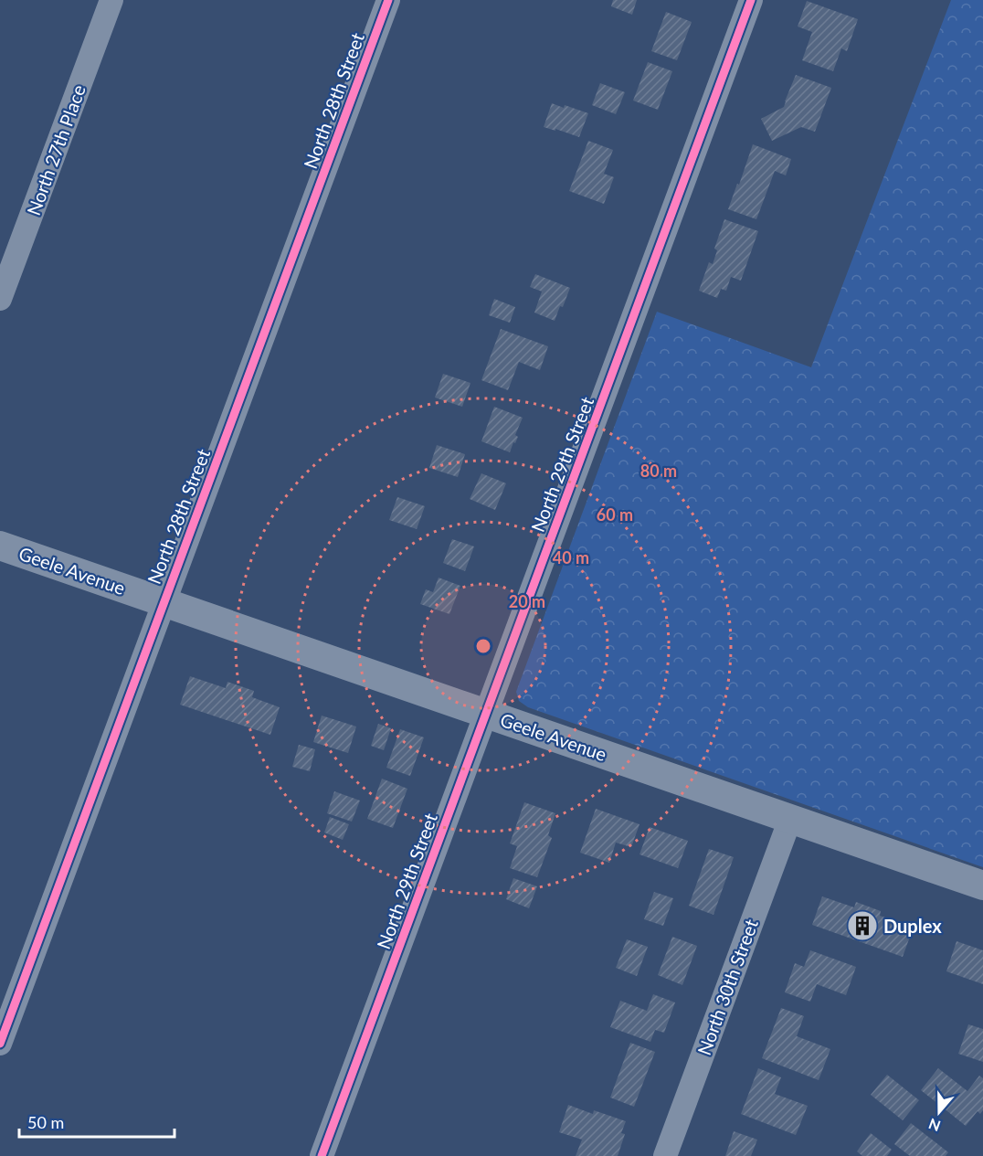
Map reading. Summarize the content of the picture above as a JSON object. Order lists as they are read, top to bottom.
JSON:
{
  "streets": {
    "street": [
      "North 28th Street",
      "North 27th Place",
      "North 29th Street",
      "Geele Avenue",
      "North 30th Street"
    ]
  },
  "crossings": [
    ["North 28th Street", "Geele Avenue"],
    ["North 29th Street", "Geele Avenue"],
    ["Geele Avenue", "North 30th Street"]
  ],
  "places": {
    "building": ["Duplex"]
  },
  "scale_bar": "50 m",
  "north": "bottom",
  "rings": [
    "80 m",
    "60 m",
    "40 m",
    "20 m"
  ]
}
